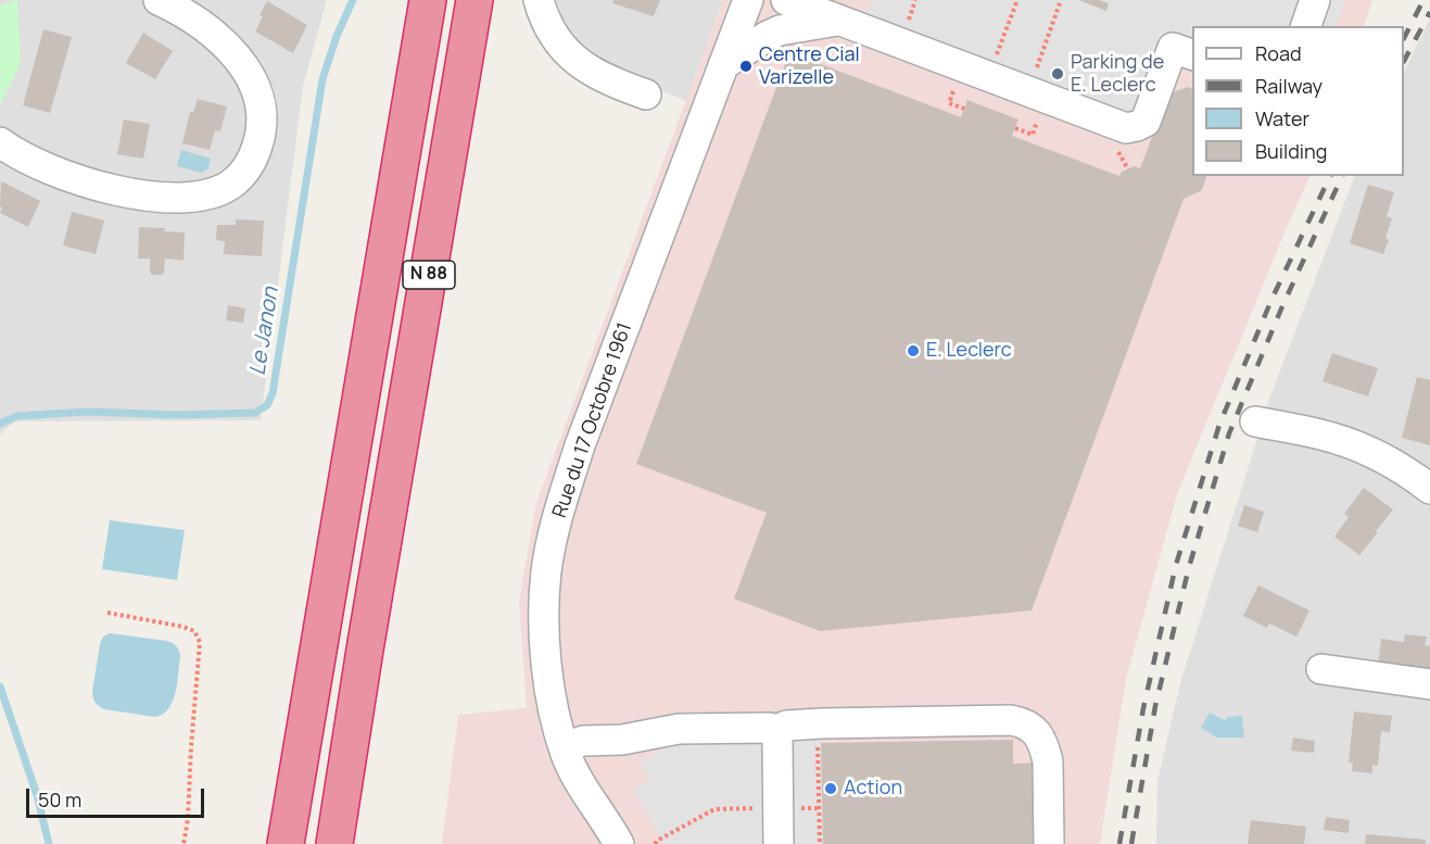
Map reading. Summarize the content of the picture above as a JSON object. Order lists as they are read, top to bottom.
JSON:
{
  "streets": {
    "highway": ["N 88"],
    "street": ["Rue du 17 Octobre 1961"]
  },
  "water": ["Le Janon"],
  "places": [
    "Centre Cial Varizelle",
    "Parking de E. Leclerc",
    "E. Leclerc",
    "Action"
  ],
  "legend": [
    "Road",
    "Railway",
    "Water",
    "Building"
  ],
  "scale_bar": "50 m"
}
